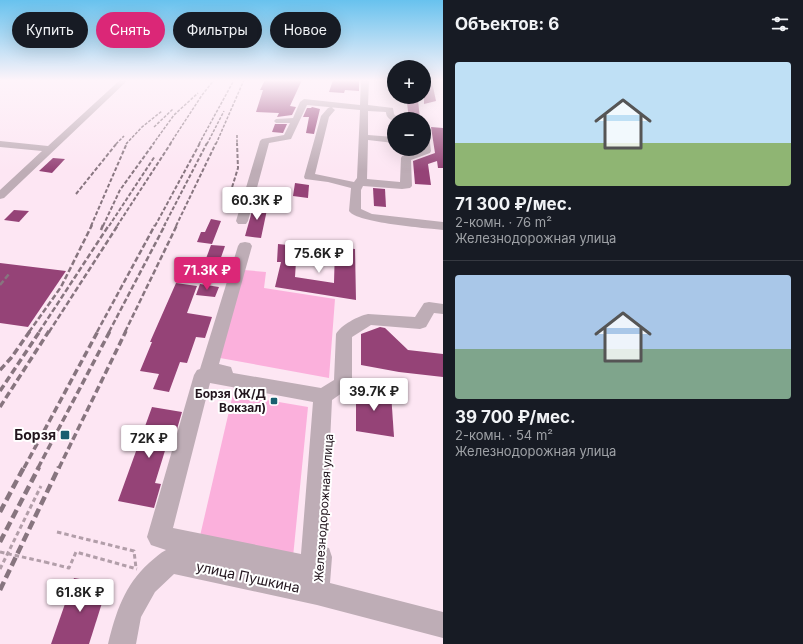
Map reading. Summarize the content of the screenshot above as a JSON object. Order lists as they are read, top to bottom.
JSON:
{
  "streets": {
    "street": ["Железнодорожная улица", "улица Пушкина"]
  },
  "crossings": [
    ["Железнодорожная улица", "улица Пушкина"]
  ],
  "places": {
    "transit": ["Борзя (Ж/Д Вокзал)", "Борзя"]
  },
  "page": {
    "heading": "Объектов: 6",
    "chip": [
      "Купить",
      "Снять",
      "Фильтры",
      "Новое"
    ],
    "list": [
      {
        "name": "71 300 ₽/мес.",
        "note": "2-комн. · 76 m² · Железнодорожная улица"
      },
      {
        "name": "39 700 ₽/мес.",
        "note": "2-комн. · 54 m² · Железнодорожная улица"
      }
    ],
    "map_buttons": ["+", "−"],
    "price": [
      "60.3K ₽",
      "75.6K ₽",
      "71.3K ₽",
      "39.7K ₽",
      "72K ₽",
      "61.8K ₽"
    ]
  }
}
